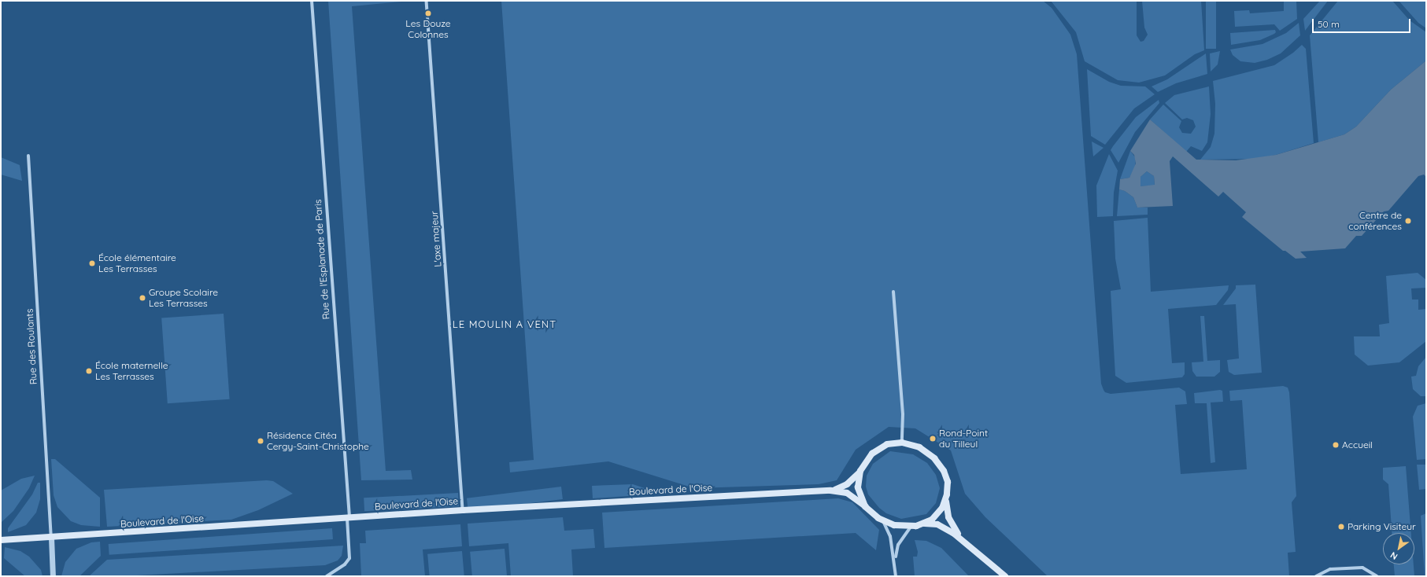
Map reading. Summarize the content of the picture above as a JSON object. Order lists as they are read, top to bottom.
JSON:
{
  "streets": {
    "main road": ["Boulevard de l'Oise"],
    "street": ["L'axe majeur", "Rue de l'Esplanade de Paris", "Rue des Roulants"]
  },
  "crossings": [
    ["L'axe majeur", "Boulevard de l'Oise"],
    ["Rue de l'Esplanade de Paris", "Boulevard de l'Oise"],
    ["Rue des Roulants", "Boulevard de l'Oise"]
  ],
  "districts": ["LE MOULIN A VENT"],
  "places": [
    "Les Douze Colonnes",
    "Centre de conférences",
    "École élémentaire Les Terrasses",
    "Groupe Scolaire Les Terrasses",
    "École maternelle Les Terrasses",
    "Rond-Point du Tilleul",
    "Résidence Citéa Cergy-Saint-Christophe",
    "Accueil",
    "Parking Visiteur"
  ],
  "scale_bar": "50 m",
  "north": "bottom left"
}
